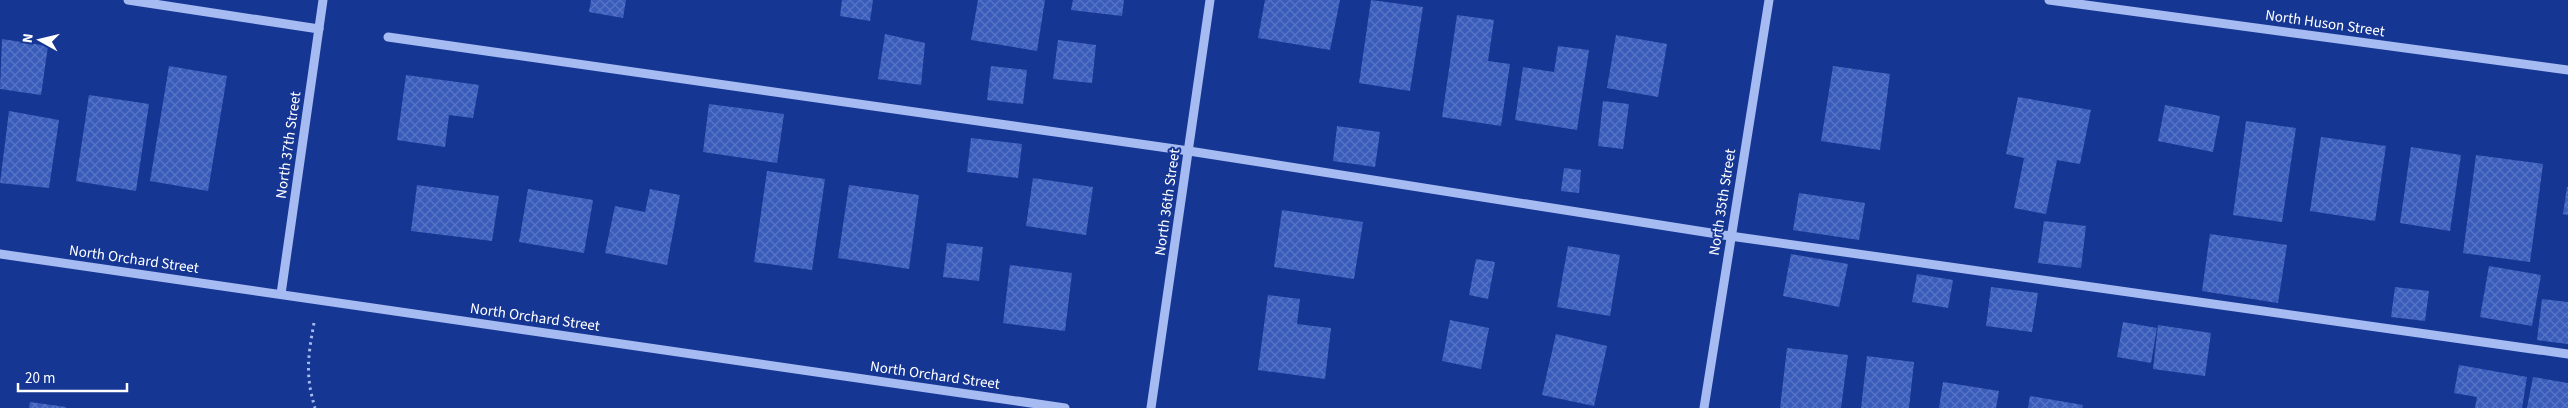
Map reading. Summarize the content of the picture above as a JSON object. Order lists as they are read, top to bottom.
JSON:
{
  "streets": {
    "street": [
      "North Huson Street",
      "North 37th Street",
      "North 36th Street",
      "North 35th Street",
      "North Orchard Street"
    ]
  },
  "crossings": [
    ["North 37th Street", "North Orchard Street"]
  ],
  "scale_bar": "20 m",
  "north": "left"
}
